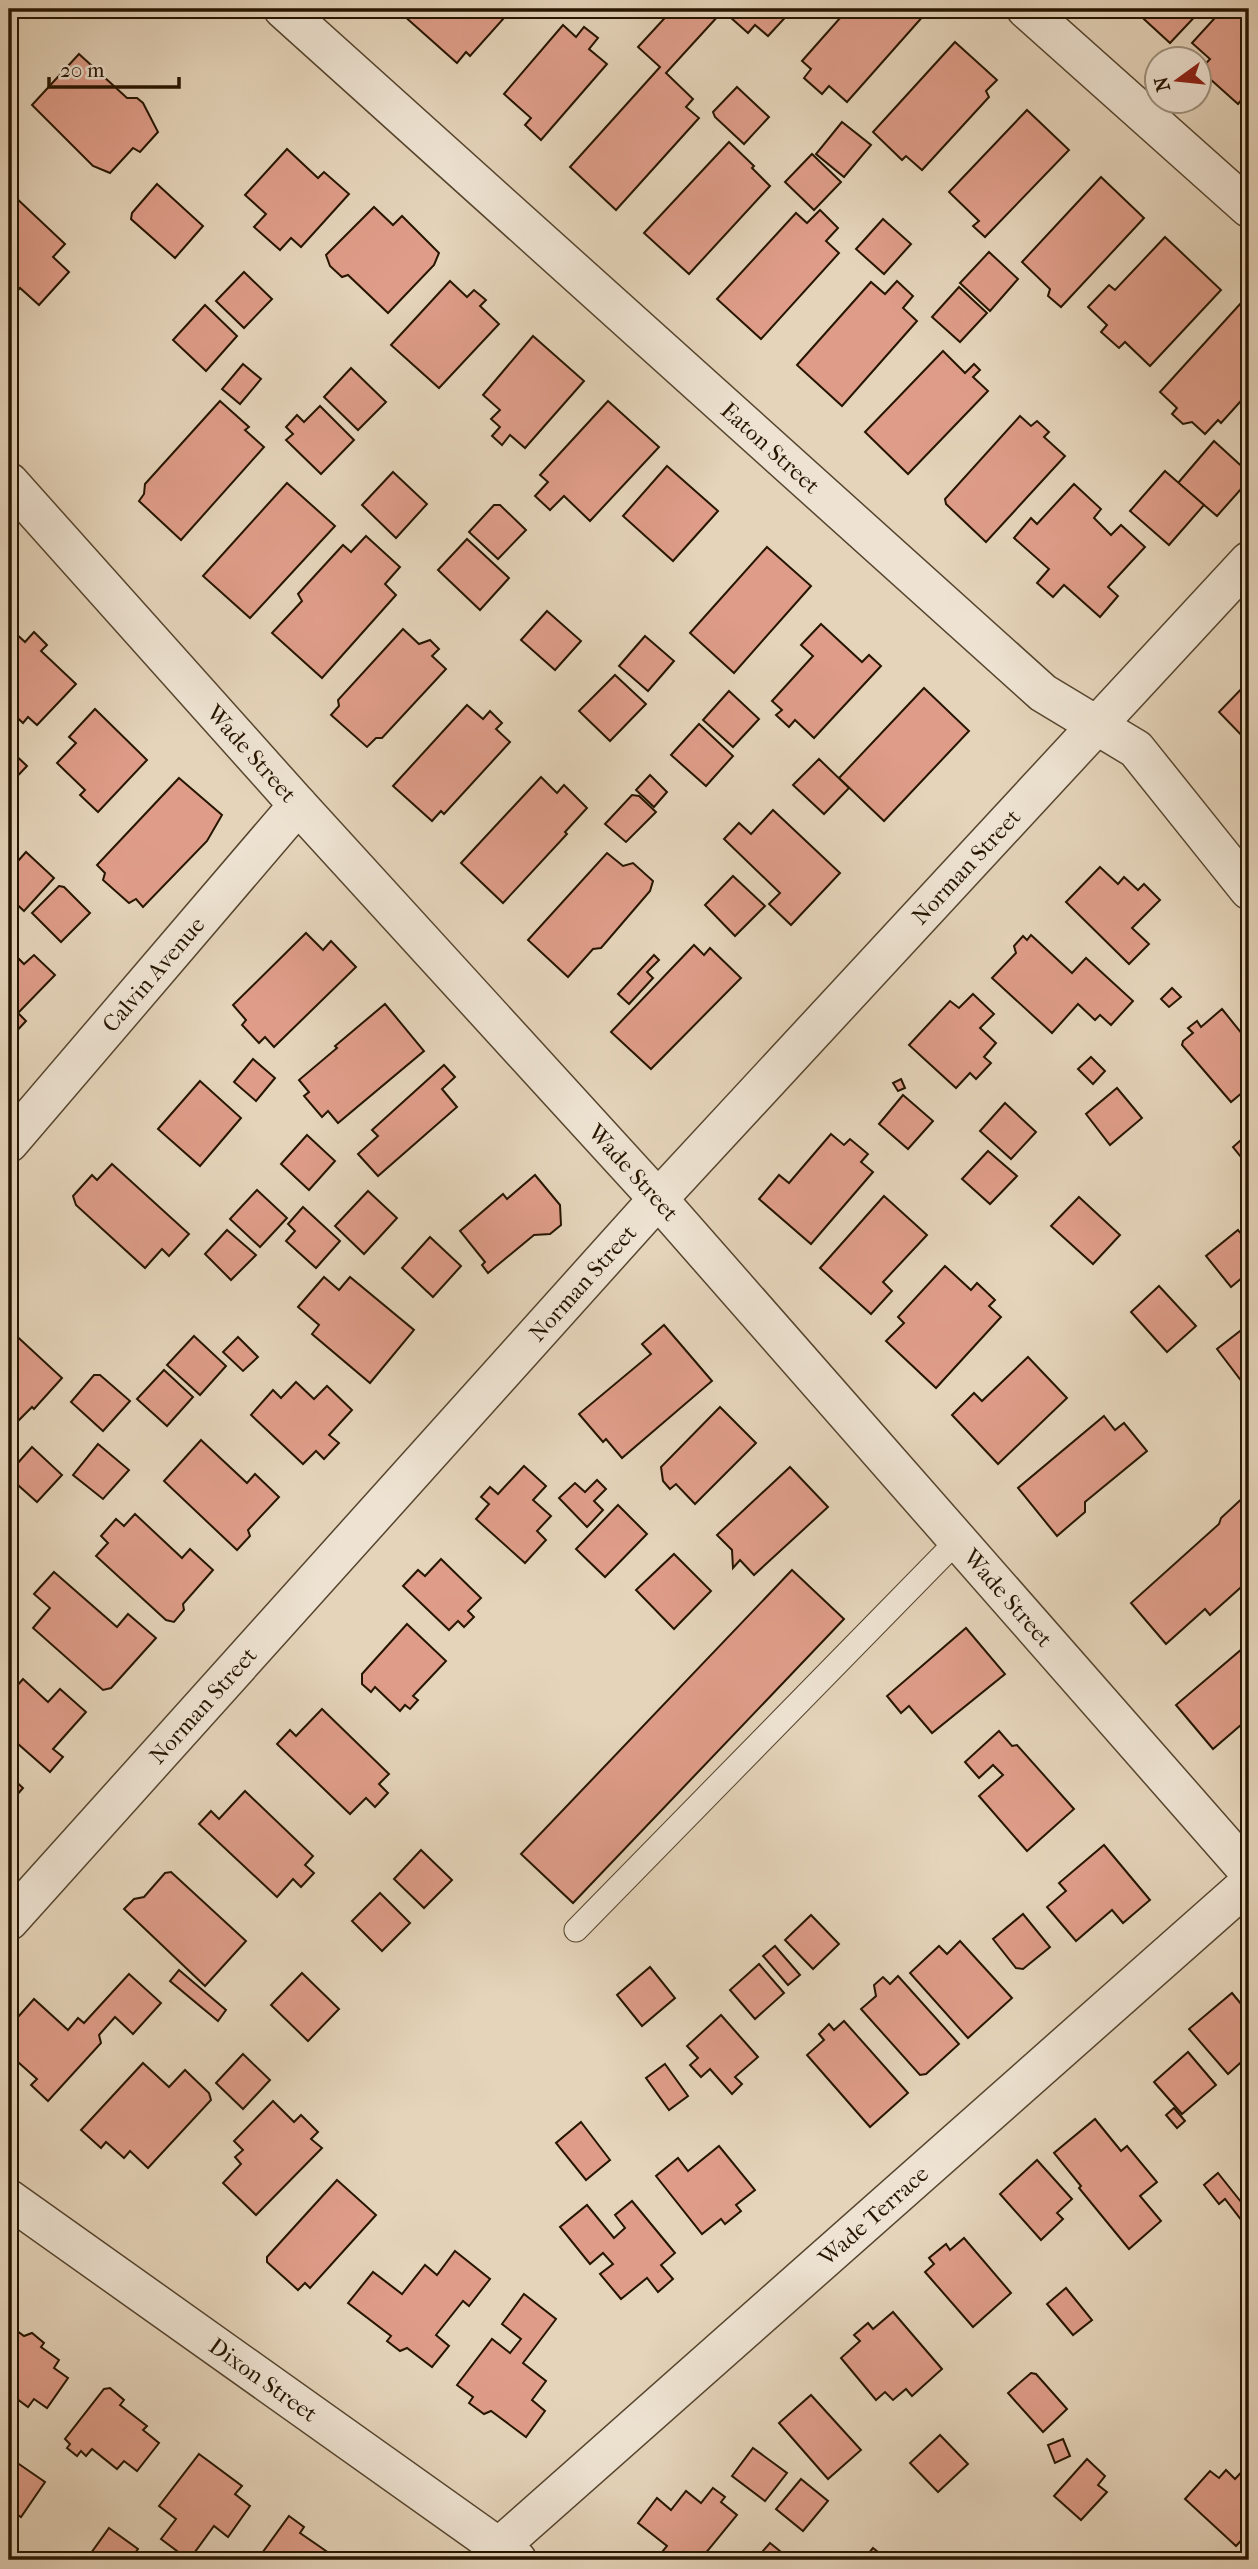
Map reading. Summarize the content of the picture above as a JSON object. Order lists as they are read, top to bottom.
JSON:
{
  "streets": {
    "street": [
      "Eaton Street",
      "Wade Street",
      "Norman Street",
      "Calvin Avenue",
      "Wade Terrace",
      "Dixon Street"
    ]
  },
  "crossings": [
    ["Eaton Street", "Norman Street"],
    ["Wade Street", "Norman Street"],
    ["Wade Street", "Calvin Avenue"],
    ["Wade Terrace", "Dixon Street"]
  ],
  "scale_bar": "20 m",
  "north": "left"
}
